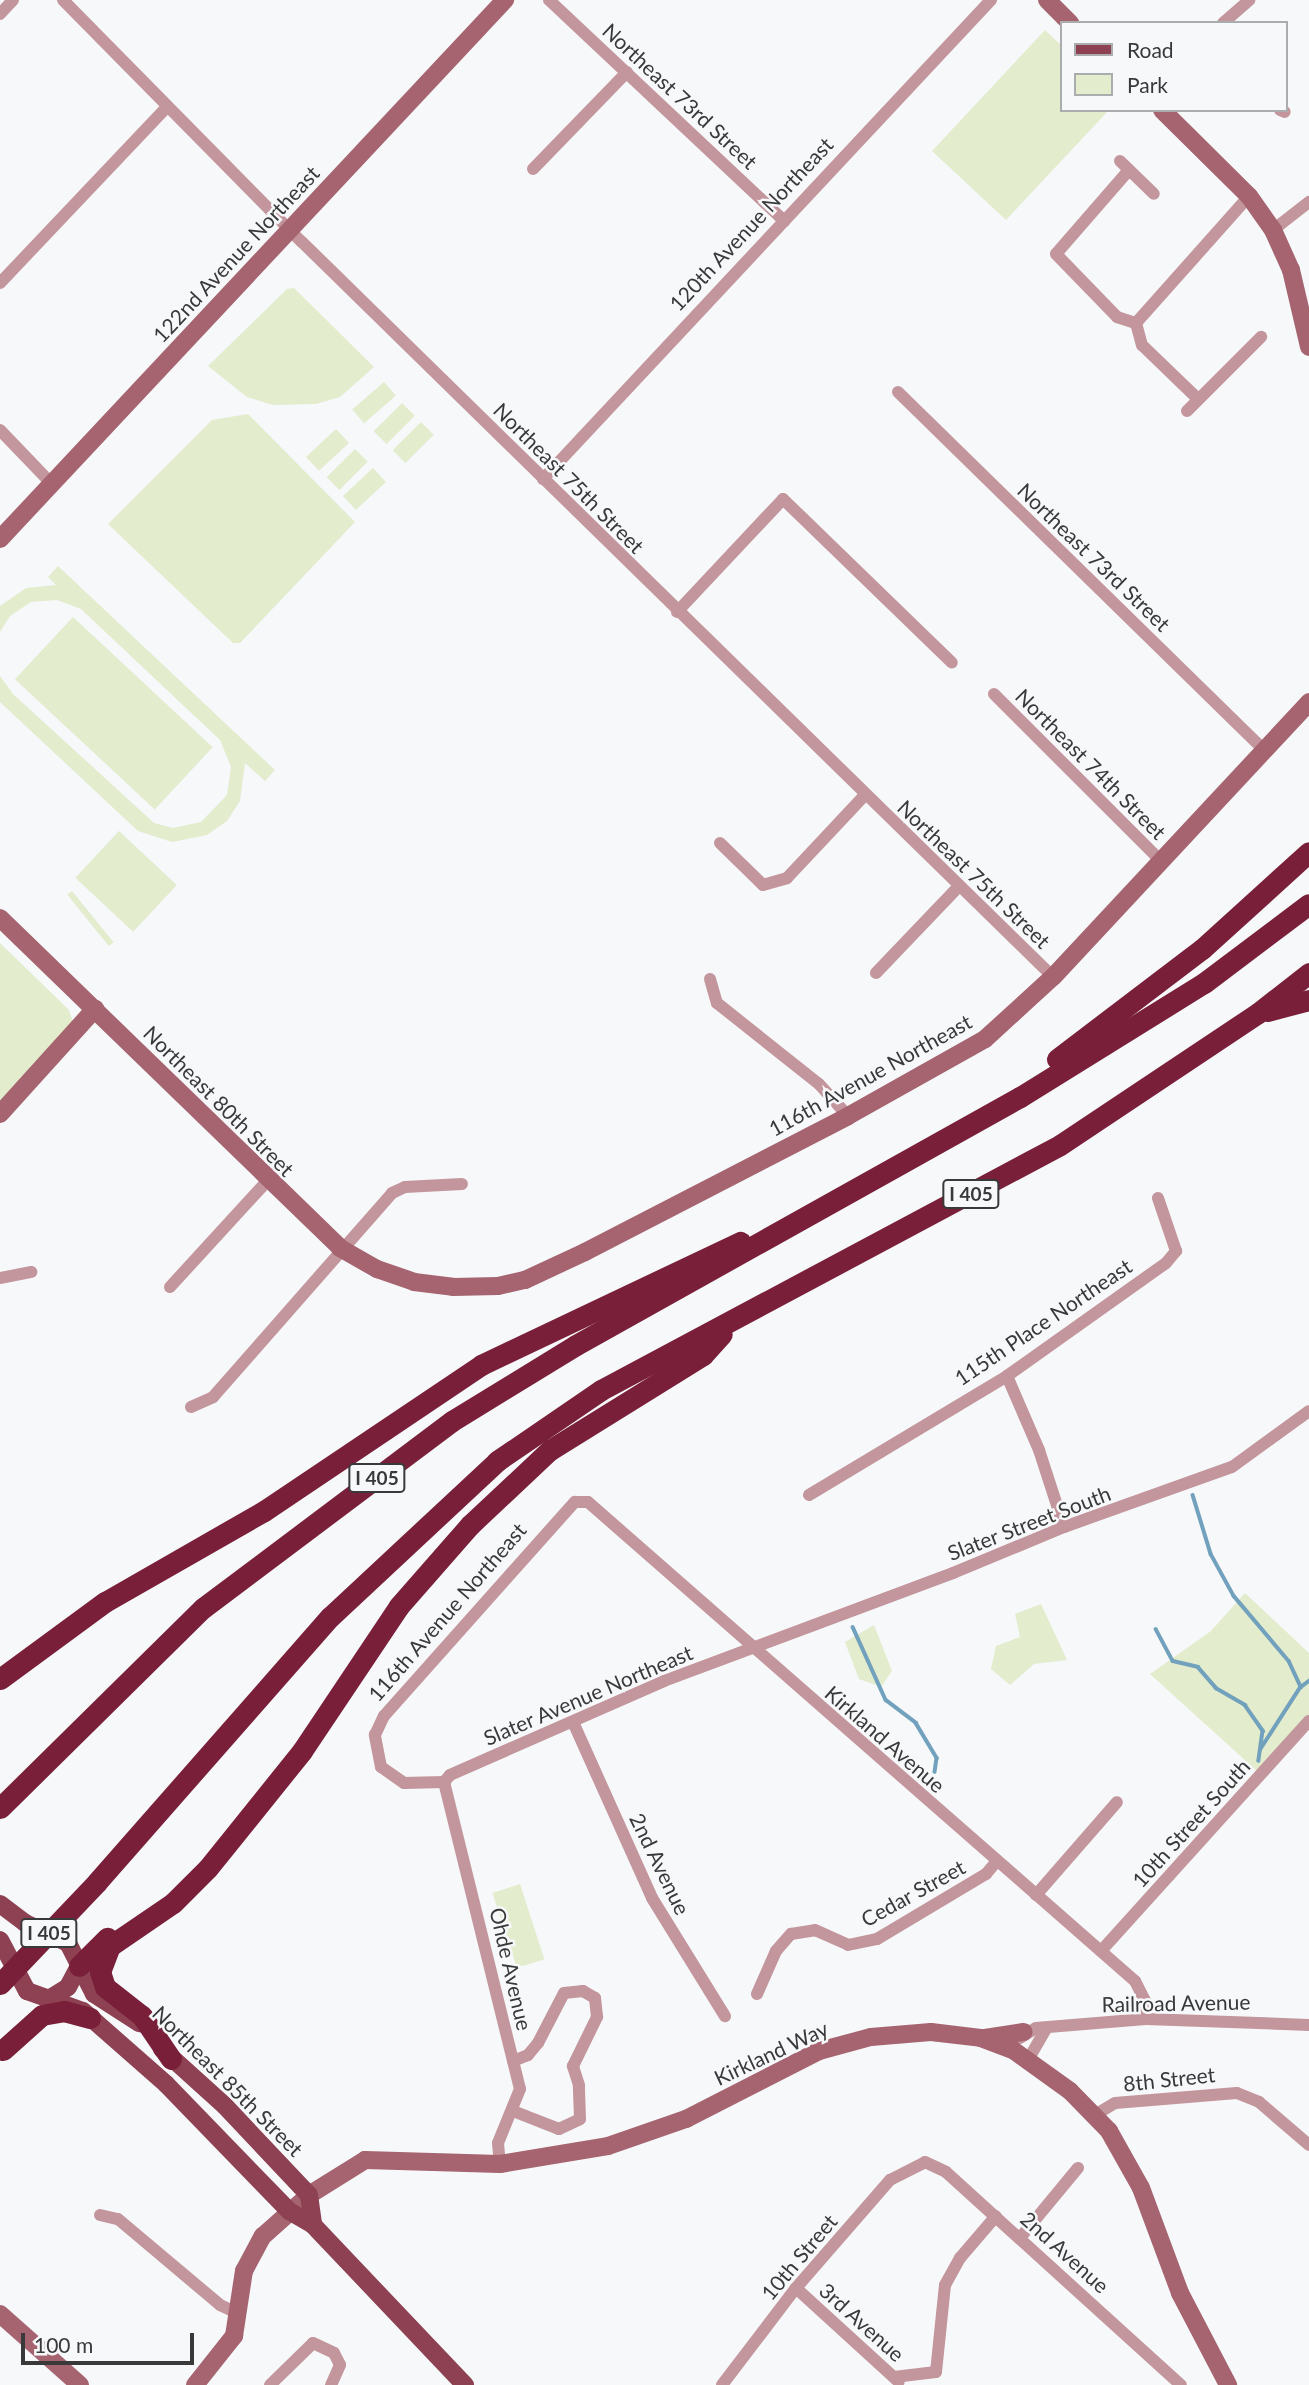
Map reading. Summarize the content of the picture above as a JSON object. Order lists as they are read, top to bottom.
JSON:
{
  "streets": {
    "highway": ["I 405"],
    "main road": ["Northeast 85th Street"],
    "street": [
      "Northeast 73rd Street",
      "120th Avenue Northeast",
      "122nd Avenue Northeast",
      "Northeast 75th Street",
      "Northeast 74th Street",
      "116th Avenue Northeast",
      "Northeast 80th Street",
      "115th Place Northeast",
      "Slater Street South",
      "Slater Avenue Northeast",
      "Kirkland Avenue",
      "10th Street South",
      "2nd Avenue",
      "Cedar Street",
      "Ohde Avenue",
      "Railroad Avenue",
      "Kirkland Way",
      "8th Street",
      "10th Street",
      "3rd Avenue"
    ]
  },
  "crossings": [
    ["Northeast 73rd Street", "120th Avenue Northeast"],
    ["Northeast 73rd Street", "116th Avenue Northeast"],
    ["120th Avenue Northeast", "Northeast 75th Street"],
    ["122nd Avenue Northeast", "Northeast 75th Street"],
    ["Northeast 75th Street", "116th Avenue Northeast"],
    ["Northeast 74th Street", "116th Avenue Northeast"],
    ["116th Avenue Northeast", "Northeast 80th Street"],
    ["116th Avenue Northeast", "Slater Avenue Northeast"],
    ["116th Avenue Northeast", "Kirkland Avenue"],
    ["116th Avenue Northeast", "Ohde Avenue"],
    ["Slater Street South", "Slater Avenue Northeast"],
    ["Slater Street South", "Kirkland Avenue"],
    ["Slater Avenue Northeast", "Kirkland Avenue"],
    ["Slater Avenue Northeast", "2nd Avenue"],
    ["Slater Avenue Northeast", "Ohde Avenue"],
    ["Kirkland Avenue", "10th Street South"],
    ["Kirkland Avenue", "Cedar Street"],
    ["Kirkland Avenue", "Railroad Avenue"],
    ["2nd Avenue", "10th Street"],
    ["Ohde Avenue", "Kirkland Way"],
    ["Kirkland Way", "8th Street"],
    ["Kirkland Way", "Northeast 85th Street"],
    ["10th Street", "3rd Avenue"]
  ],
  "legend": ["Road", "Park"],
  "scale_bar": "100 m"
}
